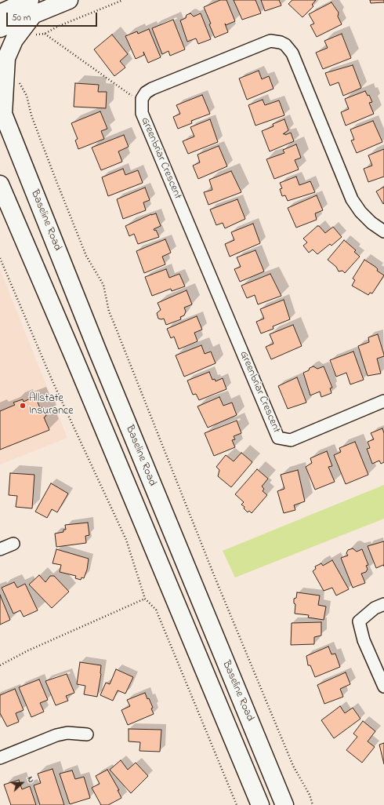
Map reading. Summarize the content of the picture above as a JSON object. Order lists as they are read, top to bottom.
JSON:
{
  "streets": {
    "main road": ["Baseline Road"],
    "street": ["Greenbriar Crescent"]
  },
  "places": ["Allstate Insurance"],
  "scale_bar": "50 m",
  "north": "right"
}
